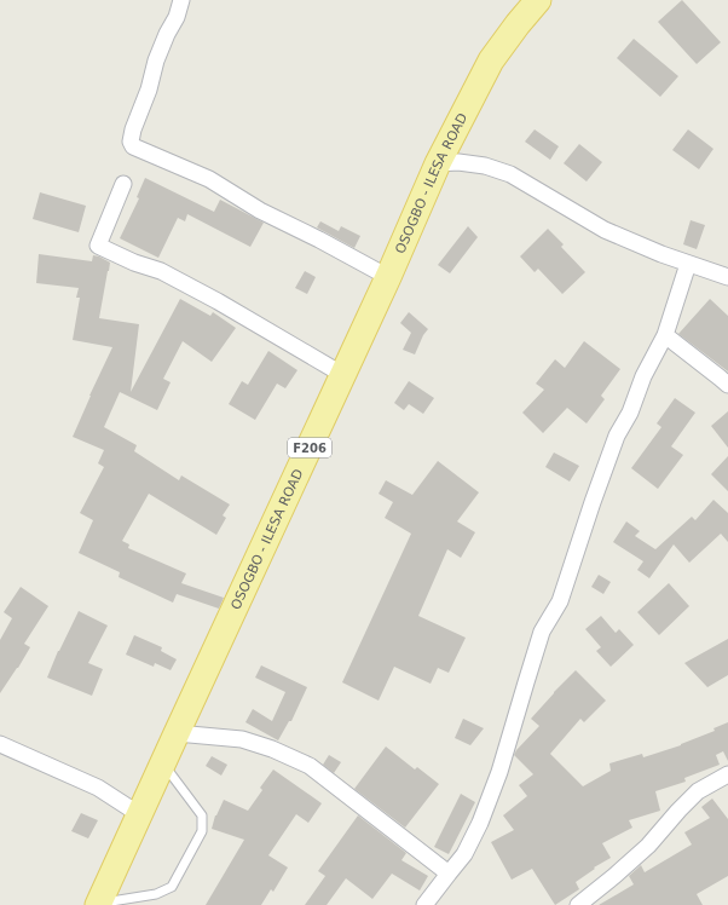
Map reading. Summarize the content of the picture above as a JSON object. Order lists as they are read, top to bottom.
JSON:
{
  "streets": {
    "main road": ["OSOGBO - ILESA ROAD", "F206"]
  }
}
